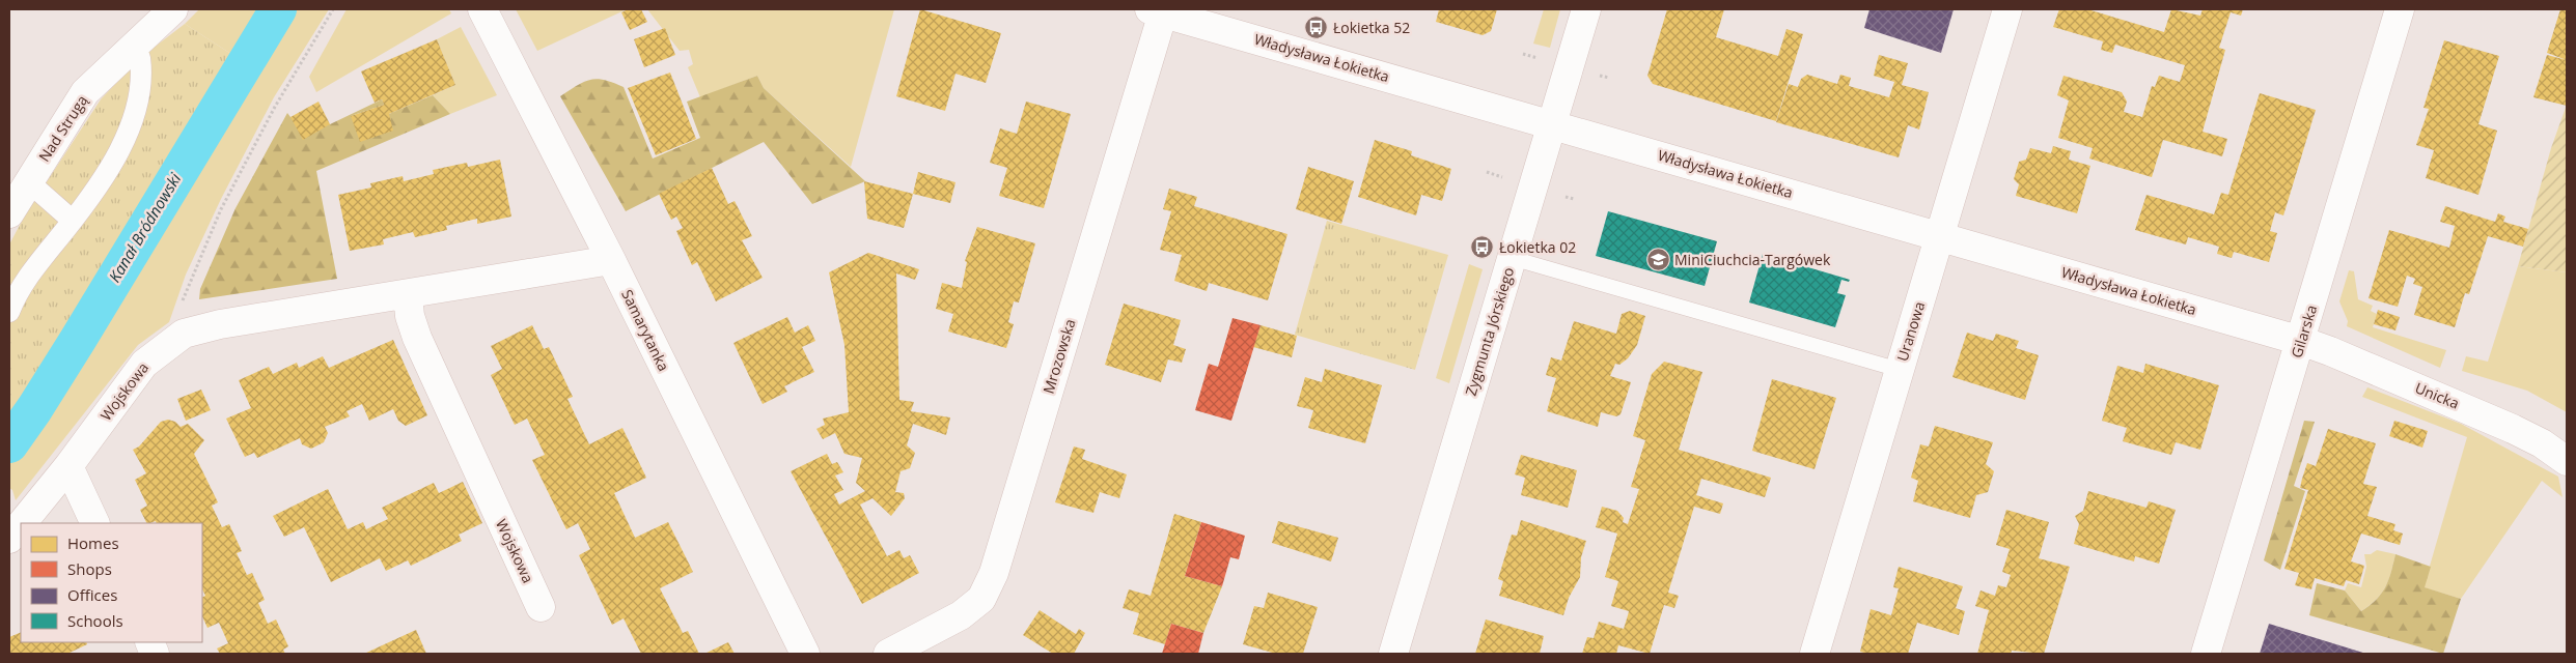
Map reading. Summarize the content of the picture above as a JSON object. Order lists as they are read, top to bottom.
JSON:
{
  "streets": {
    "street": [
      "Władysława Łokietka",
      "Nad Strugą",
      "Samarytanka",
      "Zygmunta Jórskiego",
      "Uranowa",
      "Gilarska",
      "Mrozowska",
      "Wojskowa",
      "Unicka"
    ]
  },
  "crossings": [
    ["Władysława Łokietka", "Zygmunta Jórskiego"],
    ["Władysława Łokietka", "Uranowa"],
    ["Władysława Łokietka", "Gilarska"],
    ["Władysława Łokietka", "Mrozowska"],
    ["Władysława Łokietka", "Unicka"],
    ["Samarytanka", "Wojskowa"],
    ["Gilarska", "Unicka"]
  ],
  "water": ["Kanał Bródnowski"],
  "places": {
    "bus stop": ["Łokietka 52", "Łokietka 02"],
    "school or university": ["MiniCiuchcia-Targówek"]
  },
  "legend": [
    "Homes",
    "Shops",
    "Offices",
    "Schools"
  ]
}
